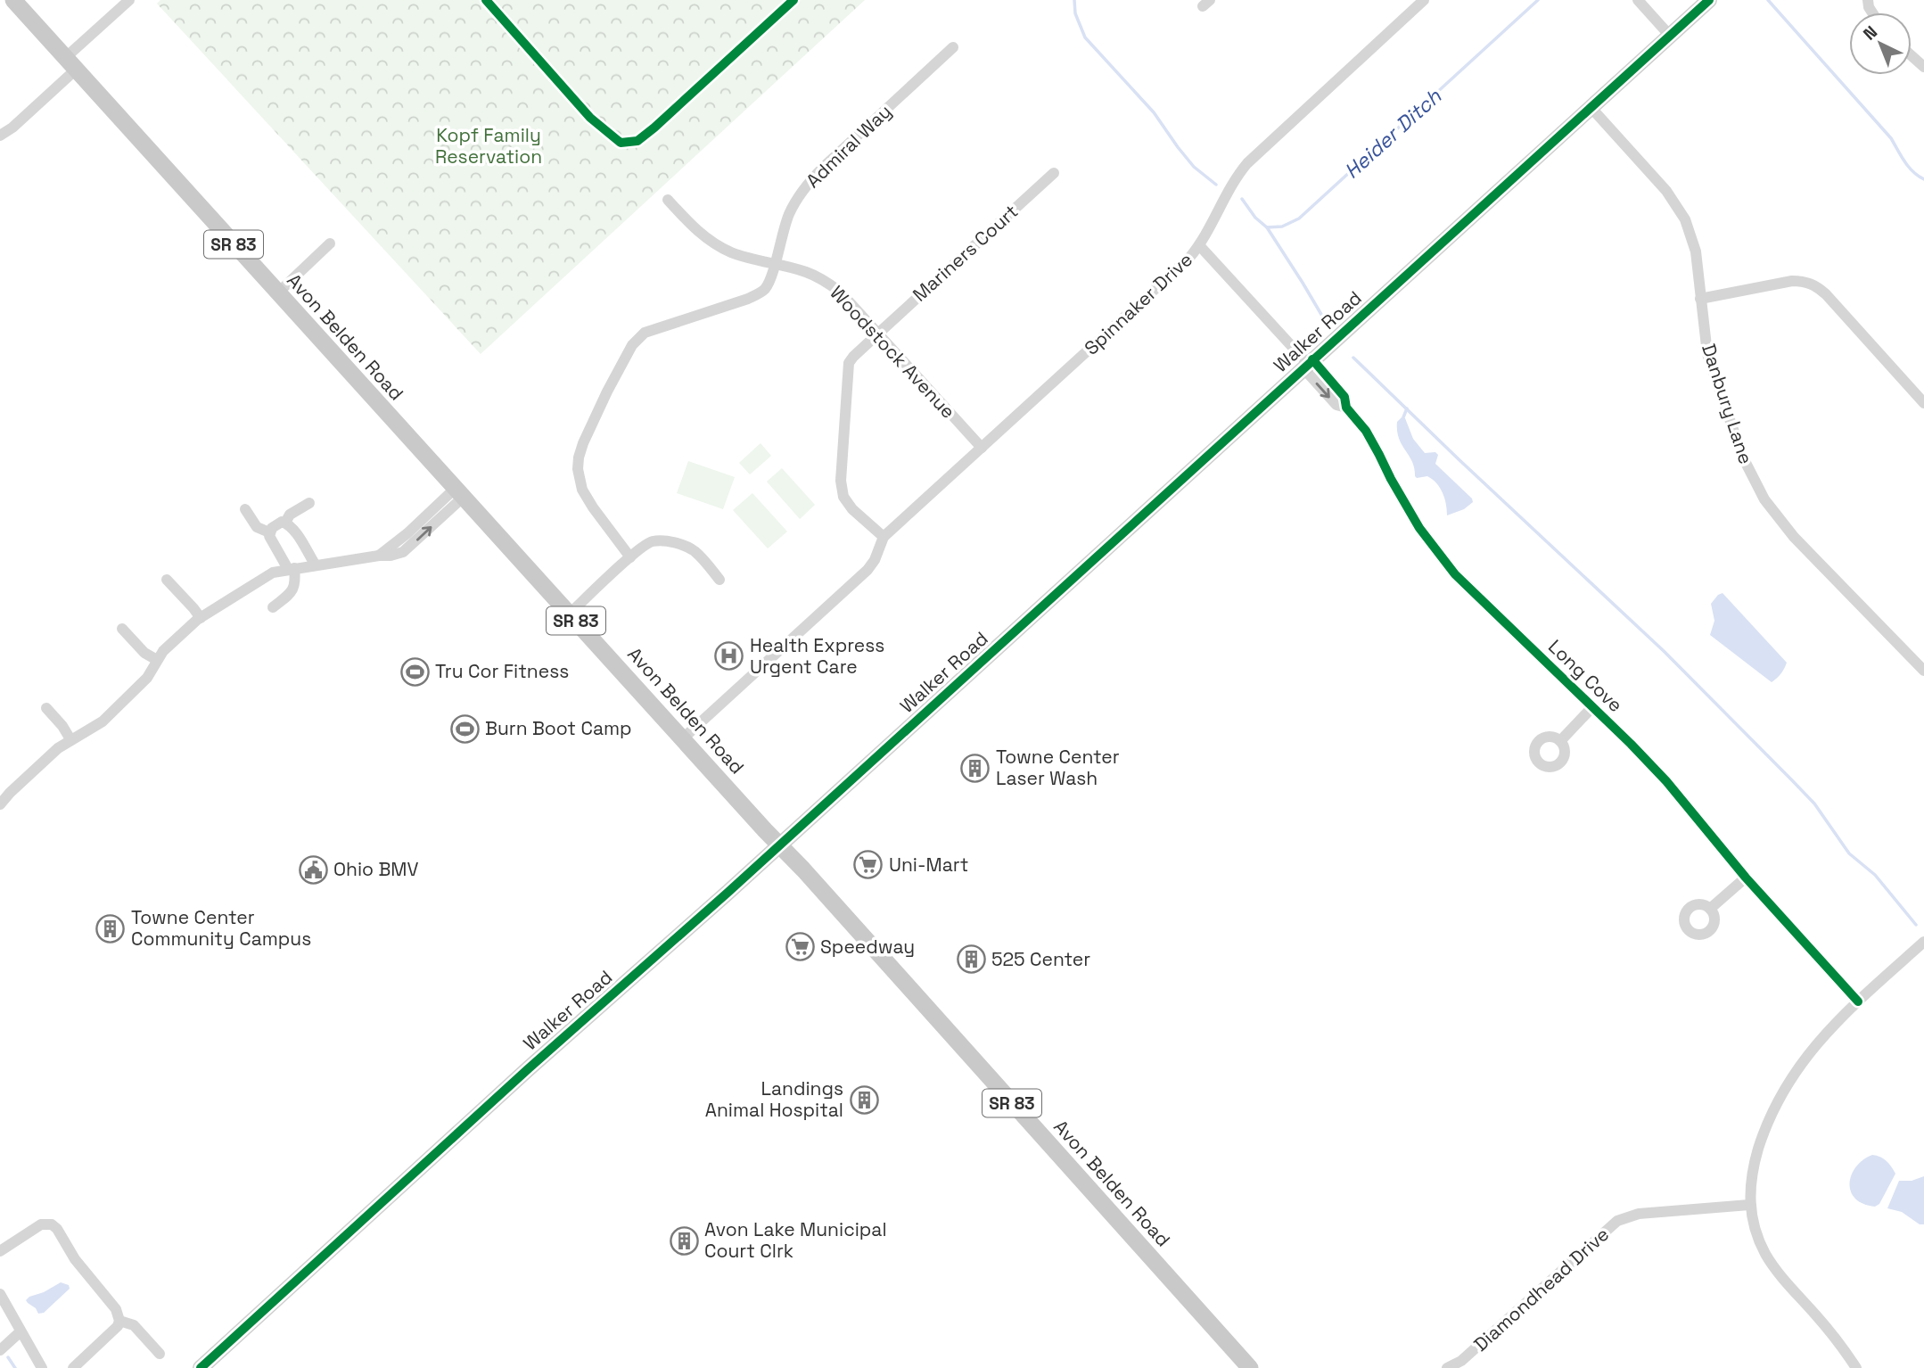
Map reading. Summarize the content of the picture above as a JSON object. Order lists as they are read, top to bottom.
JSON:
{
  "streets": {
    "main road": ["SR 83", "Avon Belden Road"],
    "street": [
      "Admiral Way",
      "Mariners Court",
      "Spinnaker Drive",
      "Walker Road",
      "Woodstock Avenue",
      "Danbury Lane",
      "Long Cove",
      "Diamondhead Drive"
    ]
  },
  "crossings": [
    ["Admiral Way", "Woodstock Avenue"],
    ["Mariners Court", "Spinnaker Drive"],
    ["Mariners Court", "Woodstock Avenue"],
    ["Spinnaker Drive", "Woodstock Avenue"],
    ["Spinnaker Drive", "Long Cove"],
    ["Walker Road", "Avon Belden Road"],
    ["Walker Road", "Danbury Lane"],
    ["Walker Road", "Long Cove"]
  ],
  "water": ["Heider Ditch"],
  "parks": ["Kopf Family Reservation"],
  "places": {
    "hospital": ["Health Express Urgent Care"],
    "sports": ["Tru Cor Fitness", "Burn Boot Camp"],
    "building": [
      "Towne Center Laser Wash",
      "Towne Center Community Campus",
      "525 Center",
      "Landings Animal Hospital",
      "Avon Lake Municipal Court Clrk"
    ],
    "supermarket": ["Uni-Mart", "Speedway"],
    "public building": ["Ohio BMV"]
  },
  "north": "top left"
}
